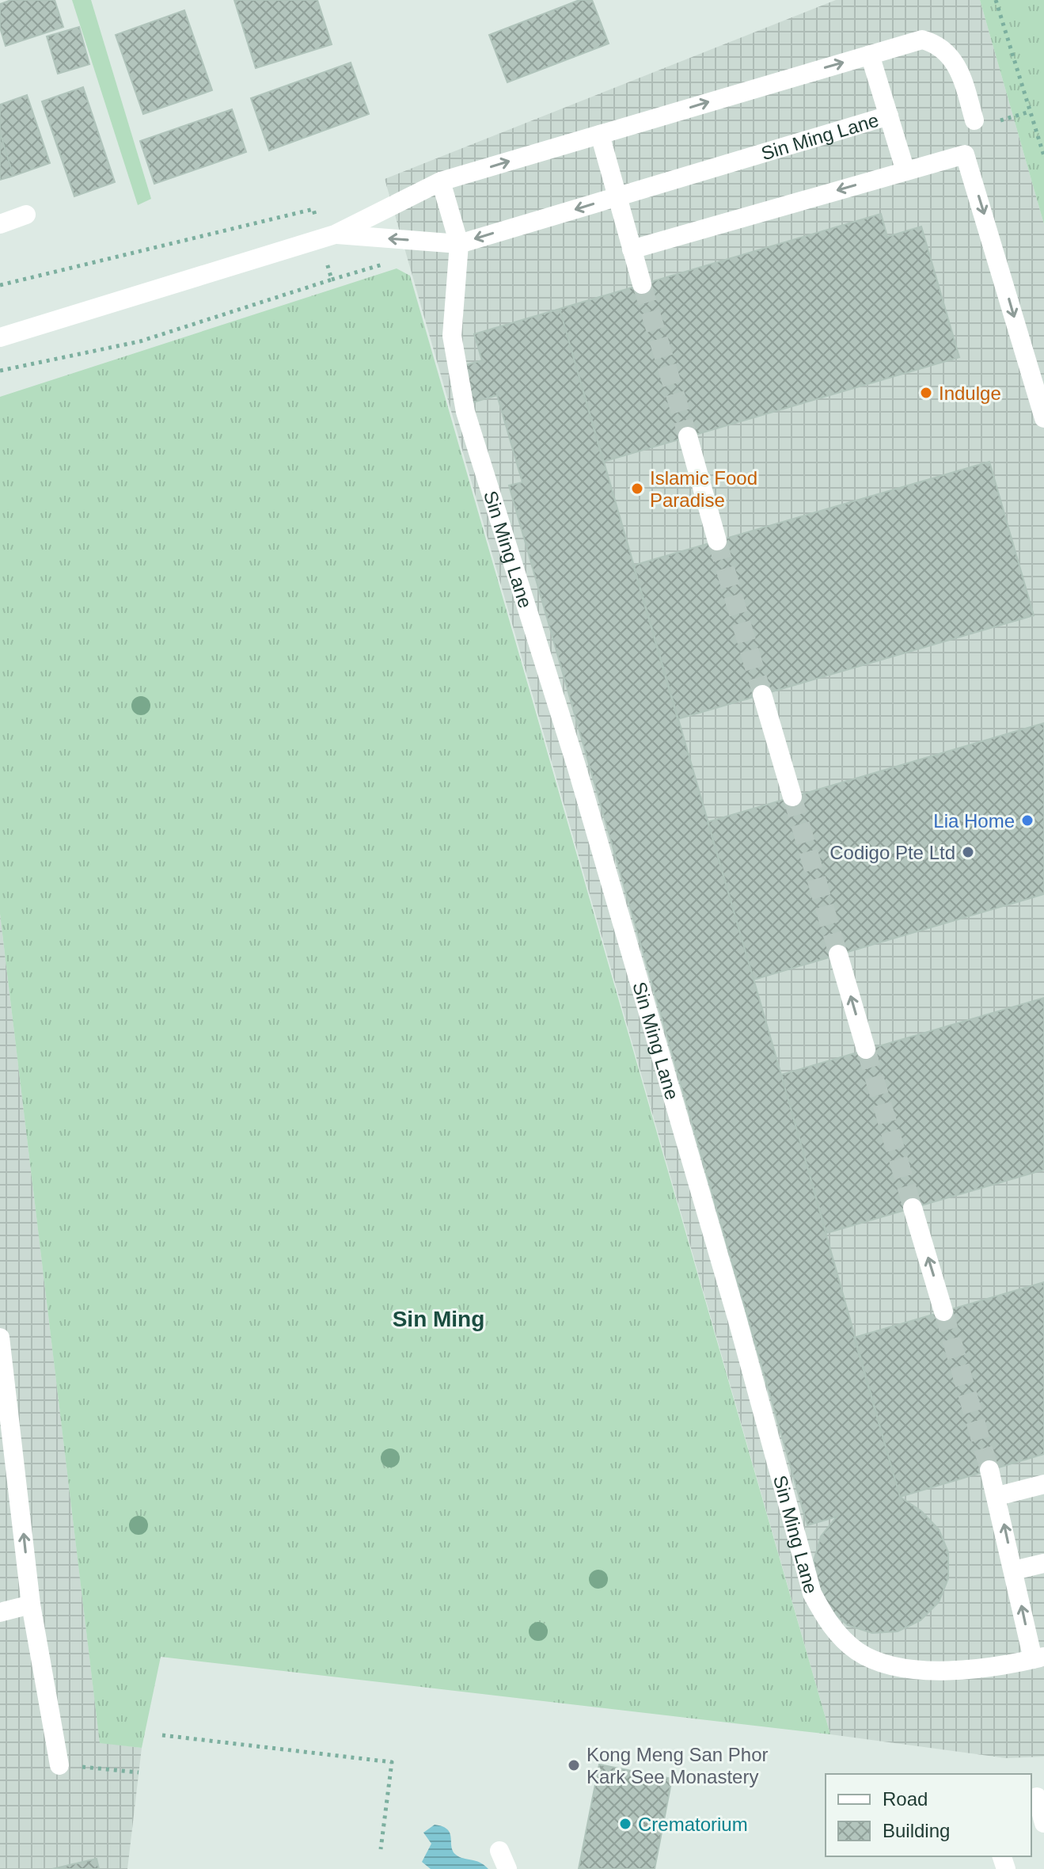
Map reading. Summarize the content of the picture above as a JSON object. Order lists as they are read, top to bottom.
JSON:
{
  "streets": {
    "street": ["Sin Ming Lane"]
  },
  "districts": ["Sin Ming"],
  "places": [
    "Indulge",
    "Islamic Food Paradise",
    "Lia Home",
    "Codigo Pte Ltd",
    "Kong Meng San Phor Kark See Monastery",
    "Crematorium"
  ],
  "legend": ["Road", "Building"]
}
